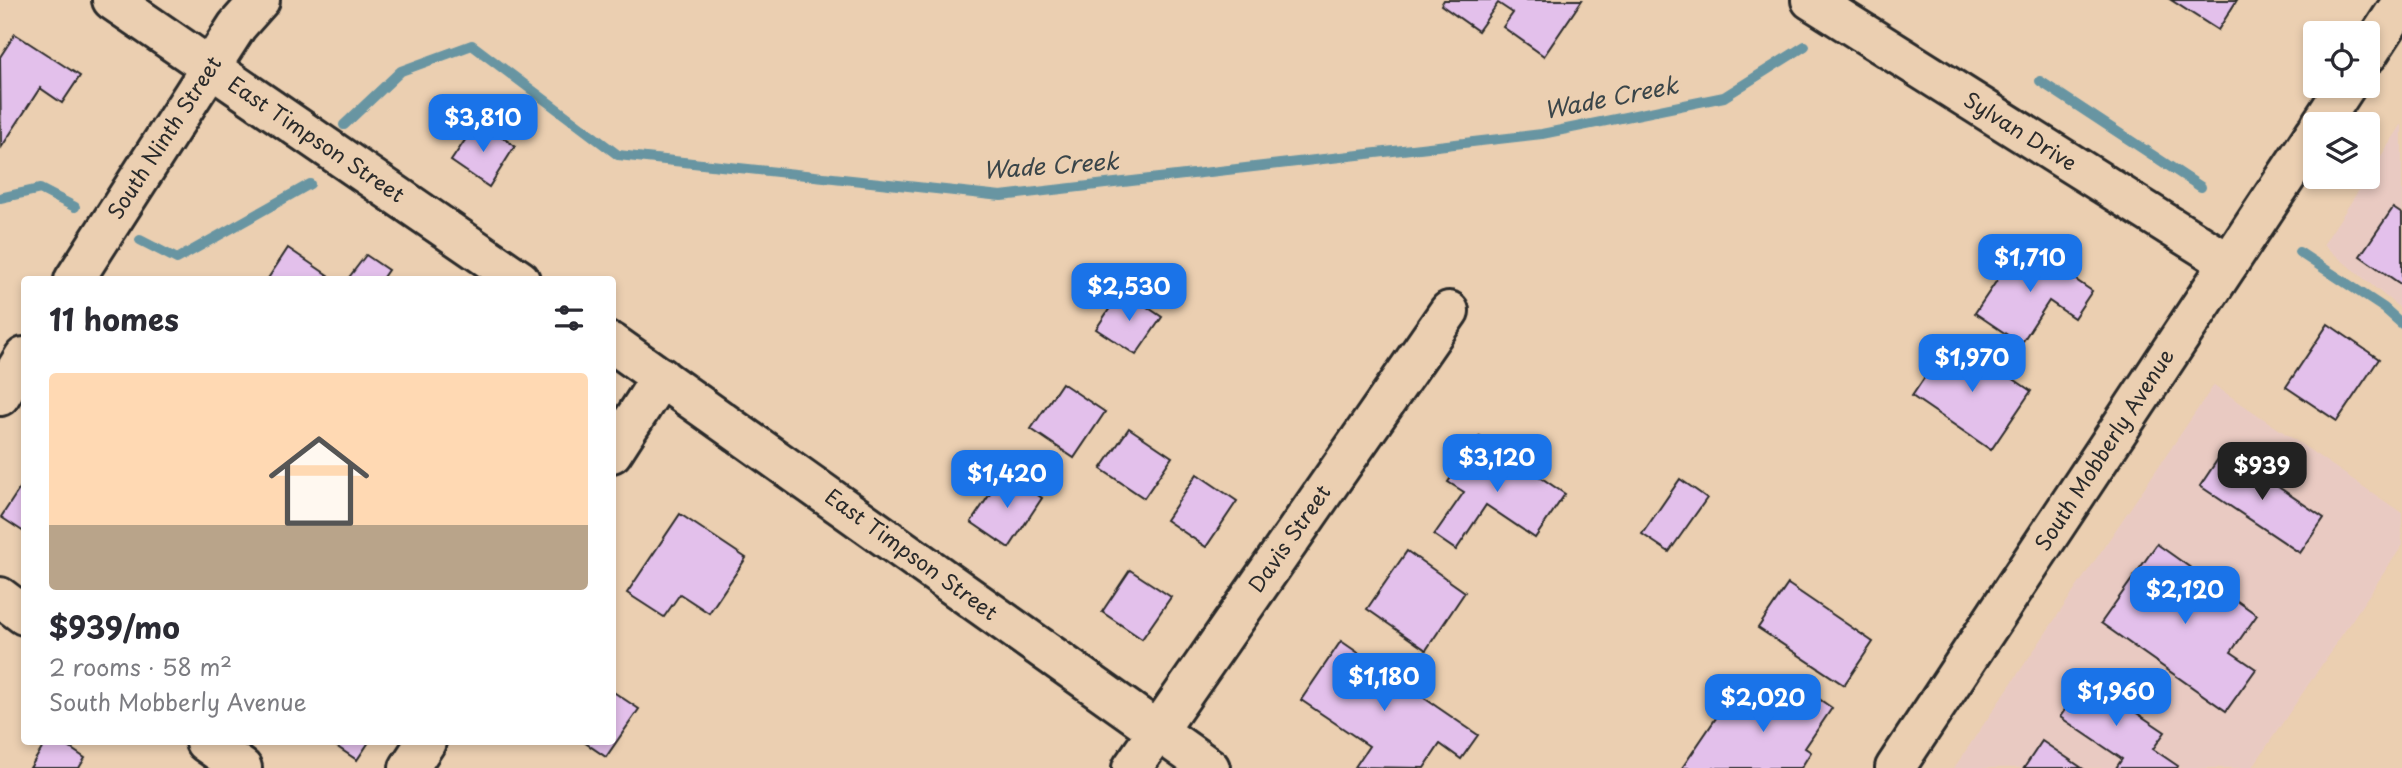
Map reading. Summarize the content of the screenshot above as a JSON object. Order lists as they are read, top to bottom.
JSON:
{
  "streets": {
    "street": [
      "Sylvan Drive",
      "South Ninth Street",
      "East Timpson Street",
      "South Mobberly Avenue",
      "Davis Street"
    ]
  },
  "crossings": [
    ["Sylvan Drive", "South Mobberly Avenue"],
    ["South Ninth Street", "East Timpson Street"],
    ["East Timpson Street", "Davis Street"]
  ],
  "water": ["Wade Creek"],
  "page": {
    "price": [
      "$3,810",
      "$1,710",
      "$2,530",
      "$1,970",
      "$3,120",
      "$939",
      "$1,420",
      "$2,120",
      "$1,180",
      "$1,960",
      "$2,020"
    ],
    "heading": "11 homes",
    "list": [
      {
        "name": "$939/mo",
        "note": "2 rooms · 58 m² · South Mobberly Avenue"
      }
    ]
  }
}
